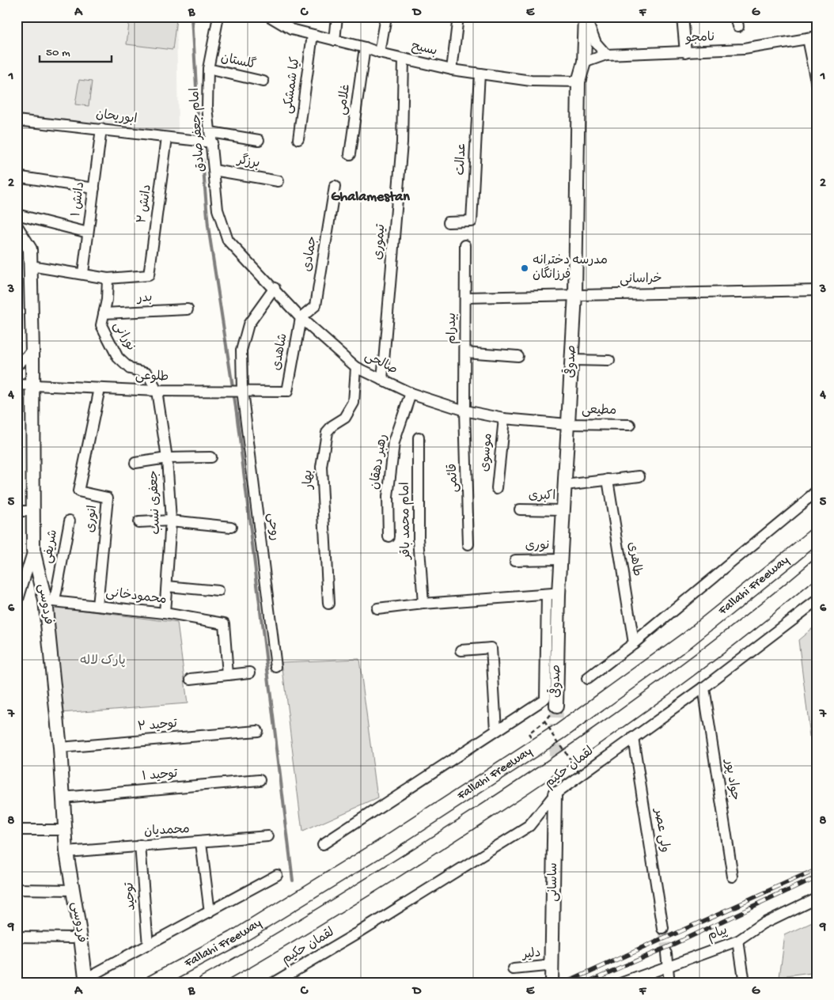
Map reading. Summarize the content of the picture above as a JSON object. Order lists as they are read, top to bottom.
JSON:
{
  "streets": {
    "highway": ["Fallahi Freeway"],
    "main road": ["صدوقی", "فردوسی", "ساسانی"],
    "street": [
      "نامجو",
      "بسیح",
      "گلستان",
      "کیا شمشکی",
      "غلامی",
      "ابوریحان",
      "امام جعفر صادق",
      "عدالت",
      "برزگر",
      "دانش ۱",
      "دانش ۲",
      "تیموری",
      "جمادی",
      "خراسانی",
      "بدر",
      "بیدرام",
      "نورانی",
      "شاهدی",
      "صالحی",
      "طلوعی",
      "مطیعی",
      "موسوی",
      "رهبر دهقان",
      "قائمی",
      "بهار",
      "اکبری",
      "جعفری نسب",
      "انوری",
      "امام محمد باقر",
      "روحی",
      "شریفی",
      "نوری",
      "طاهری",
      "محمودخانی",
      "توحید ۲",
      "لقمان حکیم",
      "توحید ۱",
      "جواد پور",
      "ولی عصر",
      "محمدیان",
      "توحید",
      "پیام",
      "دلیر"
    ]
  },
  "crossings": [
    ["نامجو", "صدوقی"],
    ["بسیح", "کیا شمشکی"],
    ["بسیح", "غلامی"],
    ["بسیح", "عدالت"],
    ["بسیح", "تیموری"],
    ["بسیح", "صدوقی"],
    ["گلستان", "امام جعفر صادق"],
    ["ابوریحان", "امام جعفر صادق"],
    ["ابوریحان", "دانش ۱"],
    ["ابوریحان", "دانش ۲"],
    ["امام جعفر صادق", "برزگر"],
    ["امام جعفر صادق", "صالحی"],
    ["دانش ۲", "نورانی"],
    ["تیموری", "صالحی"],
    ["جمادی", "شاهدی"],
    ["جمادی", "صالحی"],
    ["خراسانی", "بیدرام"],
    ["خراسانی", "صدوقی"],
    ["بدر", "نورانی"],
    ["بیدرام", "صالحی"],
    ["بیدرام", "قائمی"],
    ["نورانی", "طلوعی"],
    ["نورانی", "جعفری نسب"],
    ["شاهدی", "صالحی"],
    ["شاهدی", "طلوعی"],
    ["صدوقی", "صالحی"],
    ["صدوقی", "مطیعی"],
    ["صدوقی", "اکبری"],
    ["صدوقی", "نوری"],
    ["صالحی", "مطیعی"],
    ["صالحی", "موسوی"],
    ["صالحی", "رهبر دهقان"],
    ["صالحی", "قائمی"],
    ["صالحی", "بهار"],
    ["صالحی", "روحی"],
    ["طلوعی", "جعفری نسب"],
    ["طلوعی", "انوری"],
    ["طلوعی", "روحی"],
    ["طلوعی", "فردوسی"],
    ["جعفری نسب", "محمودخانی"],
    ["انوری", "محمودخانی"],
    ["شریفی", "محمودخانی"],
    ["شریفی", "فردوسی"],
    ["محمودخانی", "فردوسی"],
    ["فردوسی", "توحید ۲"],
    ["فردوسی", "توحید ۱"],
    ["فردوسی", "محمدیان"],
    ["لقمان حکیم", "جواد پور"],
    ["لقمان حکیم", "ولی عصر"],
    ["لقمان حکیم", "ساسانی"],
    ["محمدیان", "توحید"],
    ["ساسانی", "دلیر"]
  ],
  "districts": ["Ghalamestan"],
  "parks": ["پارک لاله"],
  "places": ["مدرسه دخترانه فرزانگان"],
  "scale_bar": "50 m",
  "grid": {
    "columns": [
      "A",
      "B",
      "C",
      "D",
      "E",
      "F",
      "G"
    ],
    "rows": [
      "1",
      "2",
      "3",
      "4",
      "5",
      "6",
      "7",
      "8",
      "9"
    ]
  }
}
